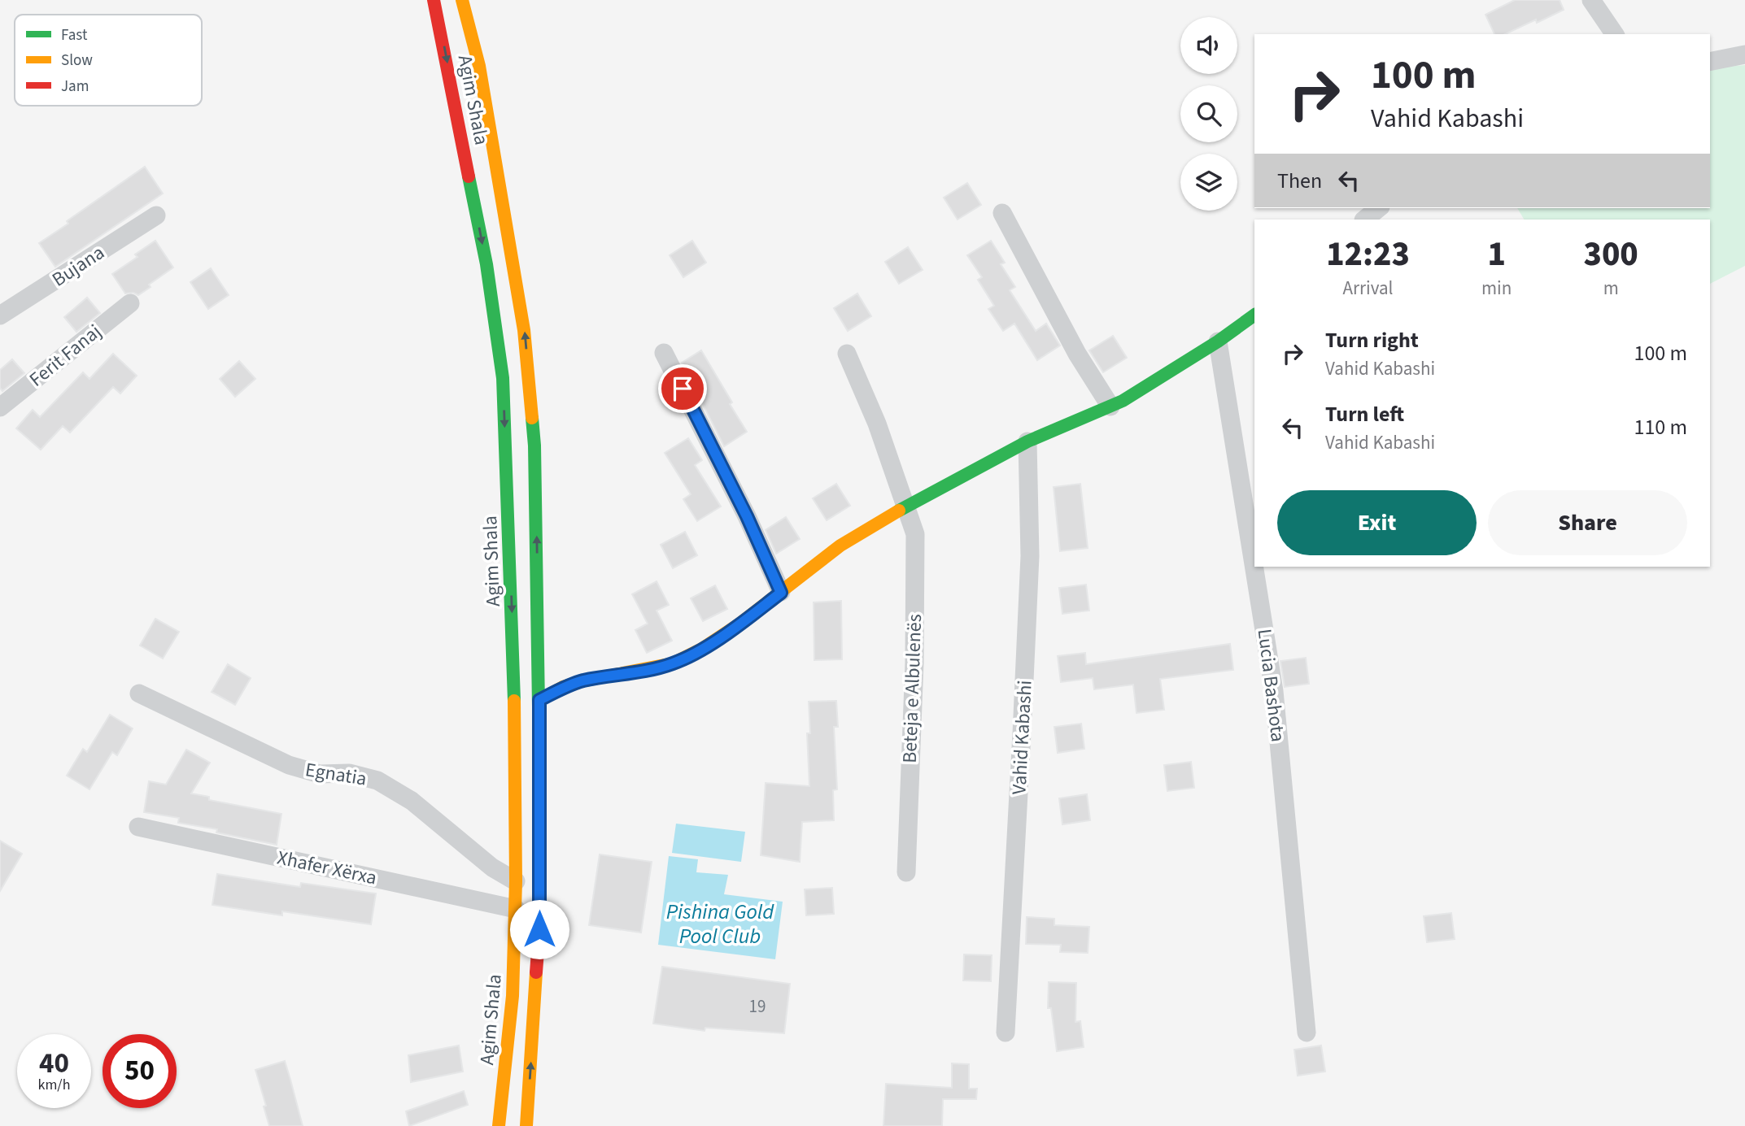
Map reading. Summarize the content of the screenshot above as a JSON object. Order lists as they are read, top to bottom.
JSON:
{
  "streets": {
    "main road": ["Agim Shala"],
    "street": [
      "Bujana",
      "Ferit Fanaj",
      "Lucia Bashota",
      "Beteja e Albulenës",
      "Vahid Kabashi",
      "Egnatia",
      "Xhafer Xërxa"
    ]
  },
  "crossings": [
    ["Agim Shala", "Egnatia"],
    ["Agim Shala", "Xhafer Xërxa"]
  ],
  "water": ["Pishina Gold Pool Club"],
  "house_numbers": ["19"],
  "legend": ["Fast", "Slow", "Jam"],
  "page": {
    "turn": ["100 m", "Vahid Kabashi"],
    "then": "Then",
    "eta": [
      "12:23",
      "Arrival",
      "1",
      "min",
      "300",
      "m"
    ],
    "list": [
      {
        "name": "Turn right",
        "note": "Vahid Kabashi",
        "value": "100 m"
      },
      {
        "name": "Turn left",
        "note": "Vahid Kabashi",
        "value": "110 m"
      }
    ],
    "buttons": ["Exit", "Share"],
    "speed": "40 km/h",
    "limit": "50"
  }
}
